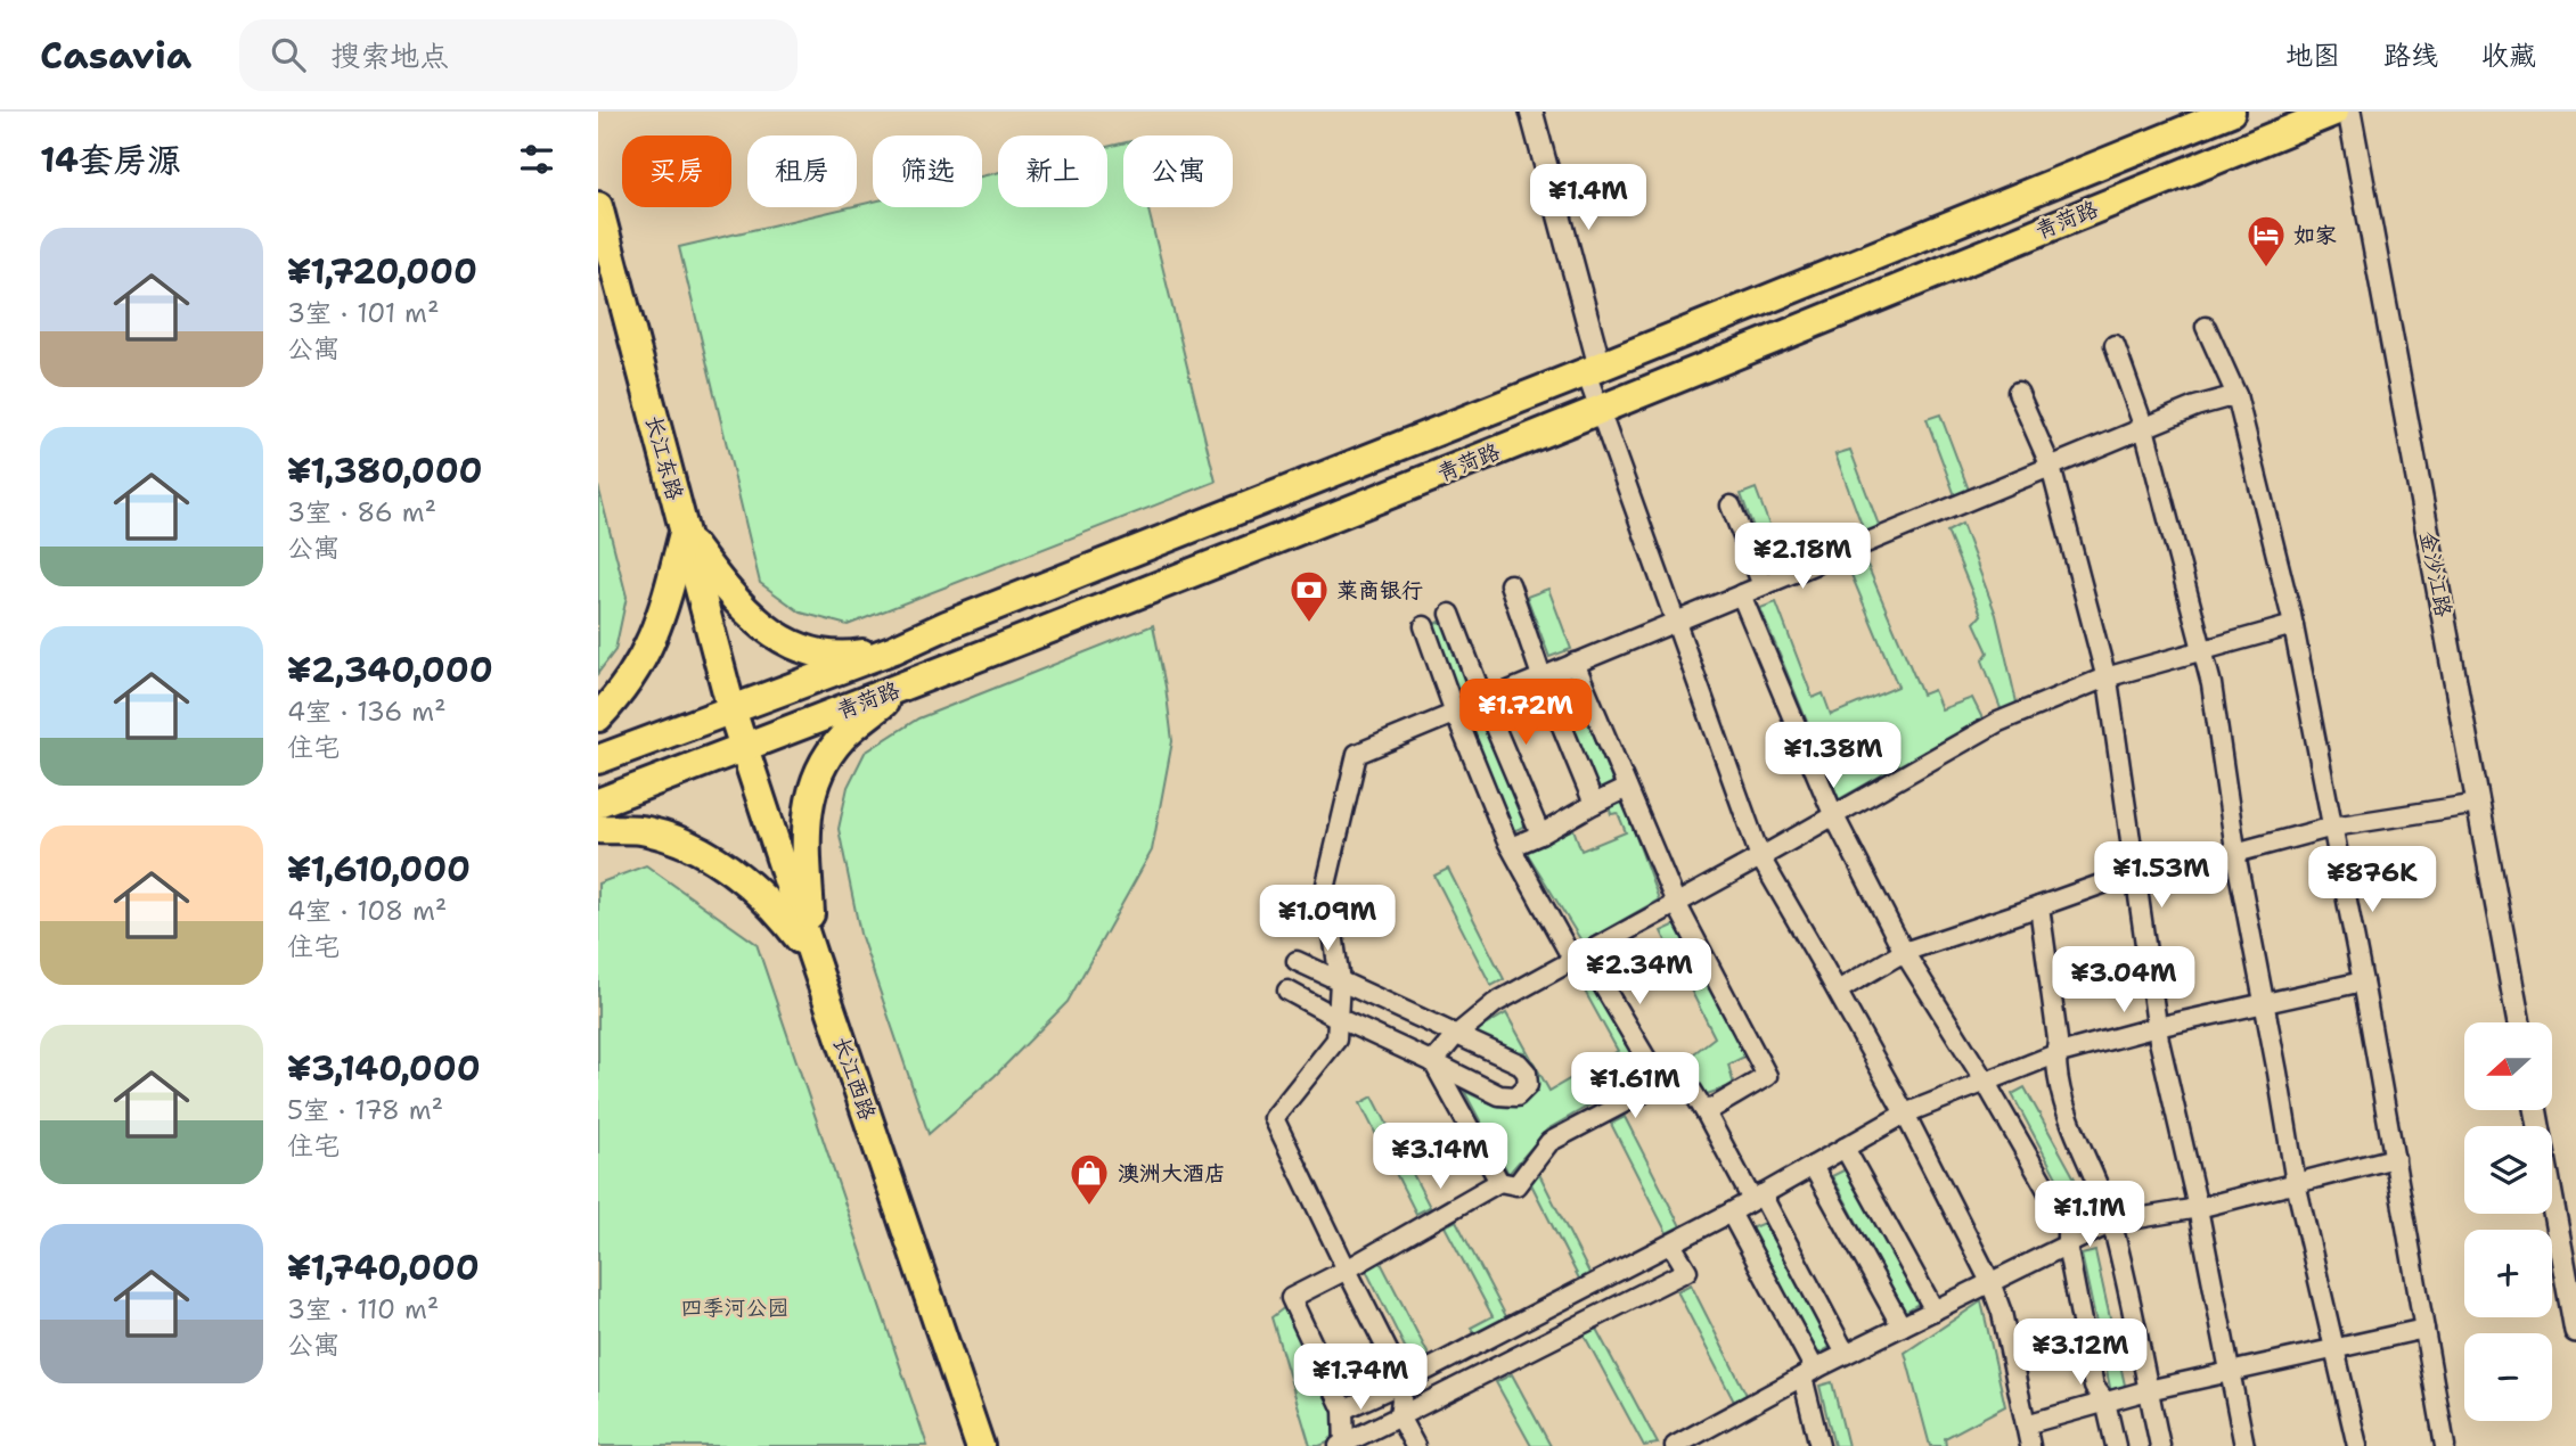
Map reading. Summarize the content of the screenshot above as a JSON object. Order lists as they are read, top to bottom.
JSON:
{
  "streets": {
    "main road": ["青菏路", "长江东路", "长江西路"],
    "street": ["金沙江路"]
  },
  "crossings": [
    ["青菏路", "长江东路"],
    ["青菏路", "长江西路"],
    ["长江东路", "长江西路"]
  ],
  "parks": ["四季河公园"],
  "places": {
    "hotel": ["如家"],
    "bank": ["莱商银行"],
    "shop": ["澳洲大酒店"]
  },
  "north": "left",
  "page": {
    "header": "Casavia",
    "search": "搜索地点",
    "nav": ["地图", "路线", "收藏"],
    "heading": "14套房源",
    "chip": [
      "买房",
      "租房",
      "筛选",
      "新上",
      "公寓"
    ],
    "price": [
      "¥1.4M",
      "¥2.18M",
      "¥1.72M",
      "¥1.38M",
      "¥1.53M",
      "¥876K",
      "¥1.09M",
      "¥2.34M",
      "¥3.04M",
      "¥1.61M",
      "¥3.14M",
      "¥1.1M",
      "¥3.12M",
      "¥1.74M"
    ],
    "list": [
      {
        "name": "¥1,720,000",
        "note": "3室 · 101 m² · 公寓"
      },
      {
        "name": "¥1,380,000",
        "note": "3室 · 86 m² · 公寓"
      },
      {
        "name": "¥2,340,000",
        "note": "4室 · 136 m² · 住宅"
      },
      {
        "name": "¥1,610,000",
        "note": "4室 · 108 m² · 住宅"
      },
      {
        "name": "¥3,140,000",
        "note": "5室 · 178 m² · 住宅"
      },
      {
        "name": "¥1,740,000",
        "note": "3室 · 110 m² · 公寓"
      }
    ],
    "map_buttons": ["+", "−"]
  }
}
